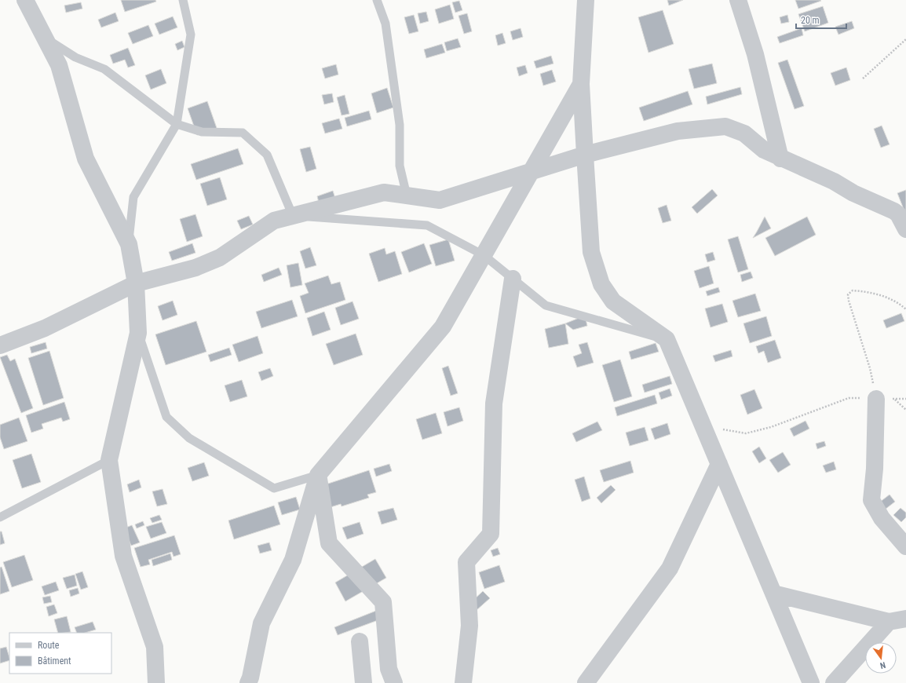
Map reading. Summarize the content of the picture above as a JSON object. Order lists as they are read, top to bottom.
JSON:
{
  "legend": ["Route", "Bâtiment"],
  "scale_bar": "20 m",
  "north": "bottom"
}
